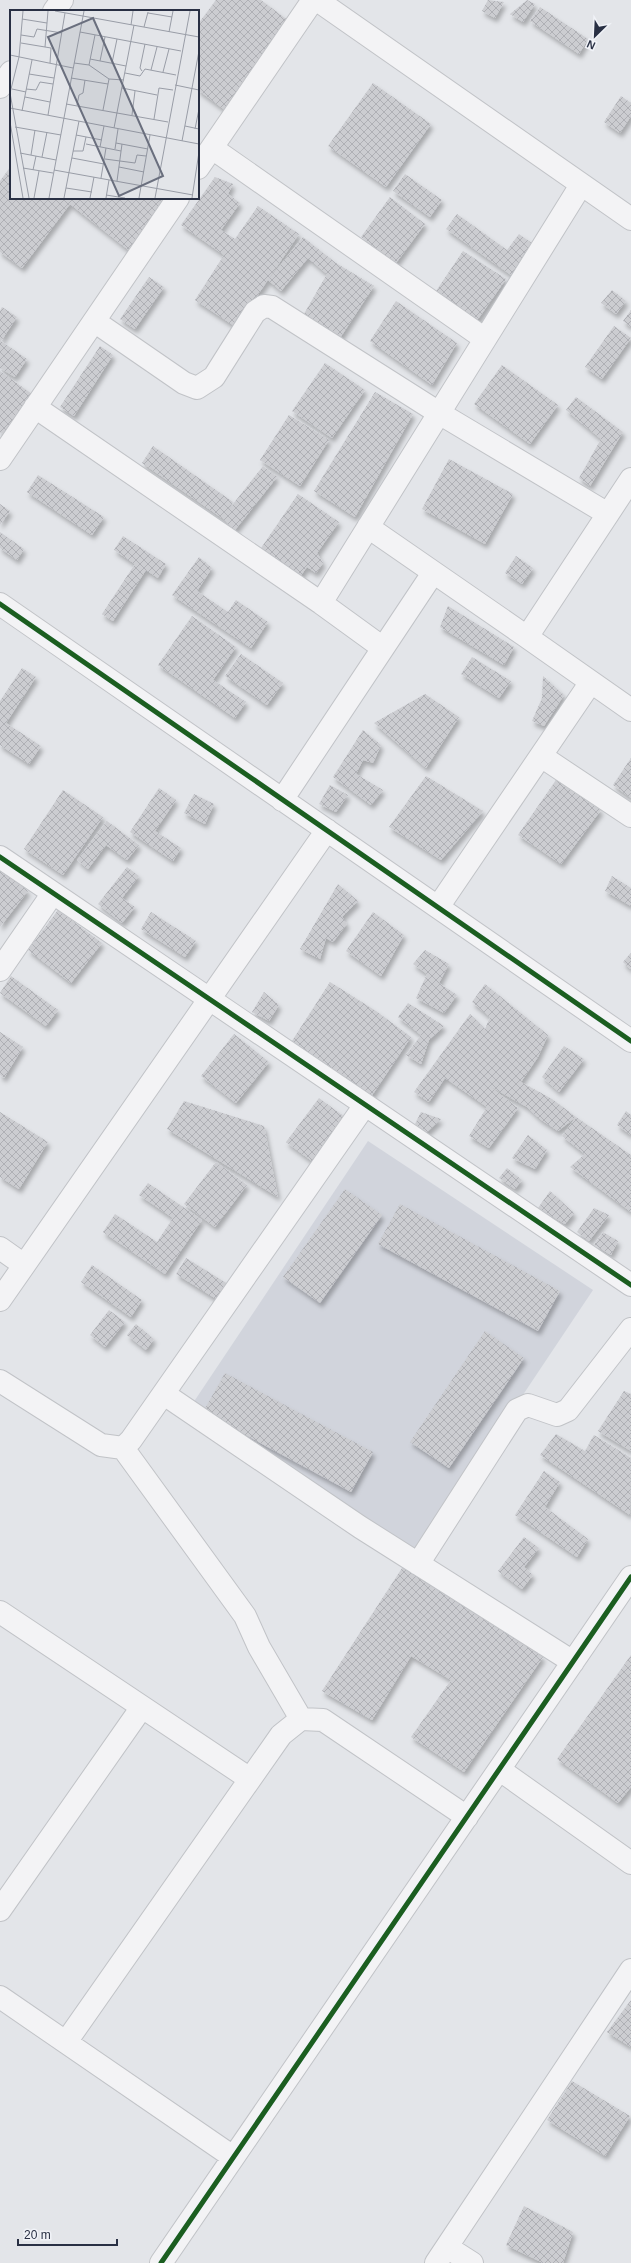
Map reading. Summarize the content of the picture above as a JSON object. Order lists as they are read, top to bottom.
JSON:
{
  "scale_bar": "20 m",
  "north": "bottom left"
}
